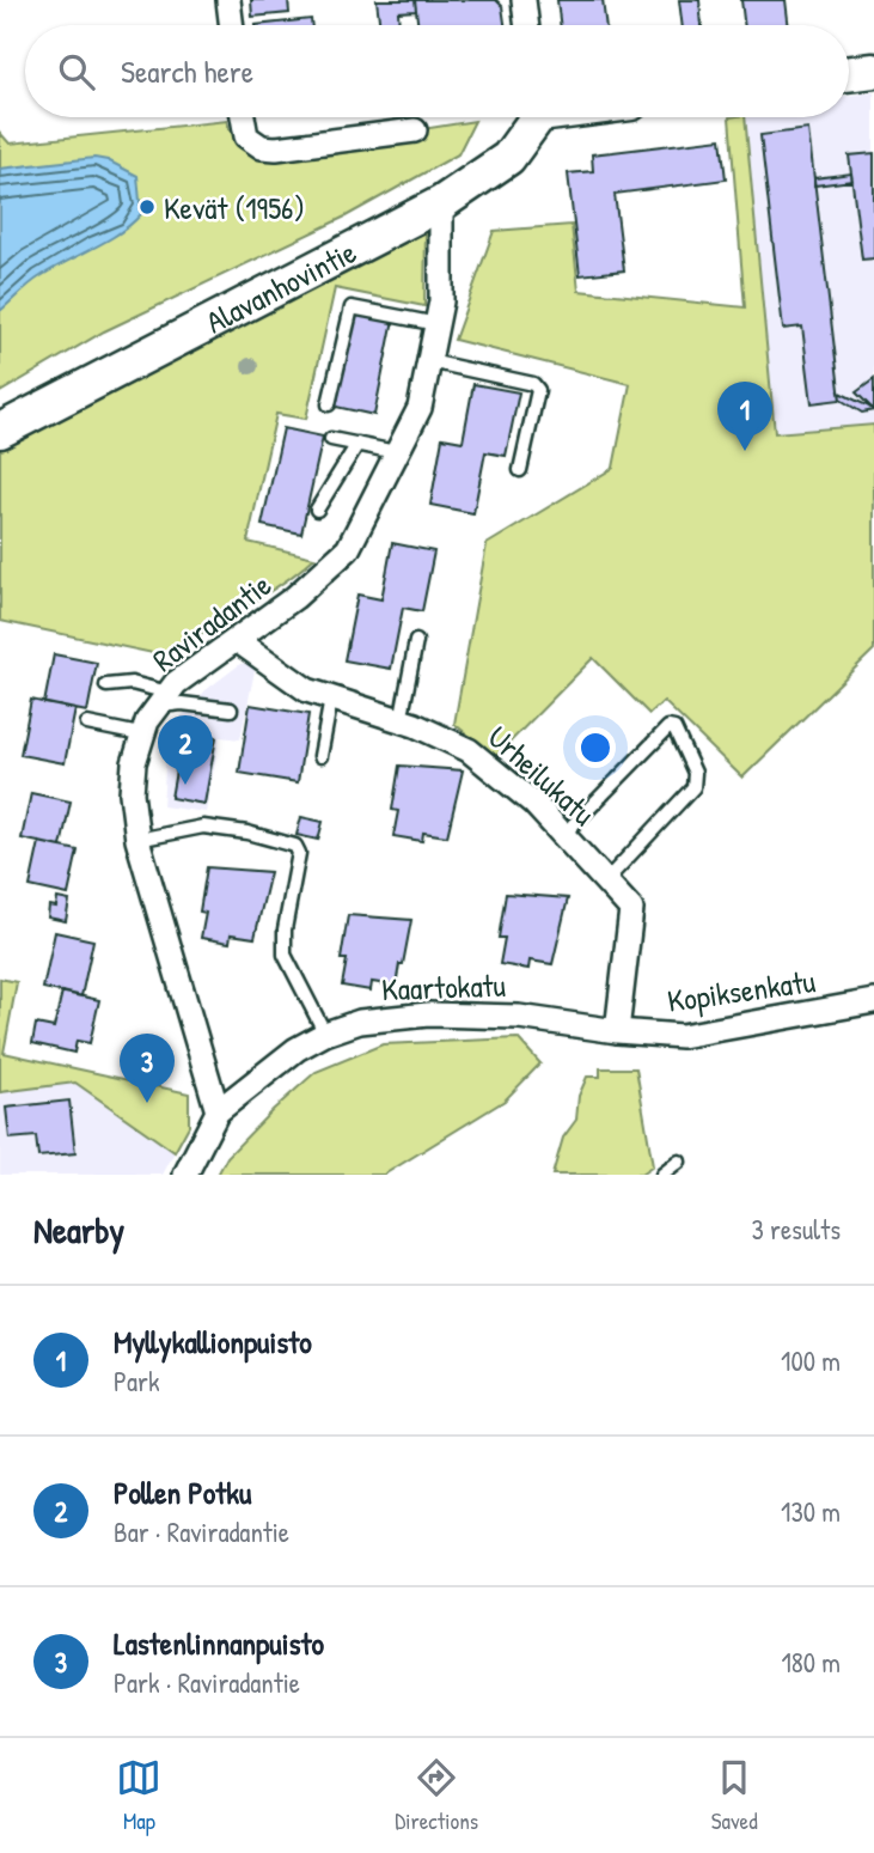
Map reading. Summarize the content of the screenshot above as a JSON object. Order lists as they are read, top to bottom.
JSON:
{
  "streets": {
    "main road": ["Alavanhovintie"],
    "street": [
      "Raviradantie",
      "Urheilukatu",
      "Kaartokatu",
      "Kopiksenkatu"
    ]
  },
  "crossings": [
    ["Alavanhovintie", "Raviradantie"],
    ["Raviradantie", "Urheilukatu"],
    ["Raviradantie", "Kaartokatu"],
    ["Urheilukatu", "Kaartokatu"],
    ["Urheilukatu", "Kopiksenkatu"],
    ["Kaartokatu", "Kopiksenkatu"]
  ],
  "places": ["Kevät (1956)"],
  "page": {
    "search": "Search here",
    "pins": ["1", "2", "3"],
    "heading": ["Nearby", "3 results"],
    "list": [
      {
        "mark": "1",
        "name": "Myllykallionpuisto",
        "note": "Park",
        "value": "100 m"
      },
      {
        "mark": "2",
        "name": "Pollen Potku",
        "note": "Bar · Raviradantie",
        "value": "130 m"
      },
      {
        "mark": "3",
        "name": "Lastenlinnanpuisto",
        "note": "Park · Raviradantie",
        "value": "180 m"
      }
    ],
    "nav": ["Map", "Directions", "Saved"]
  }
}
